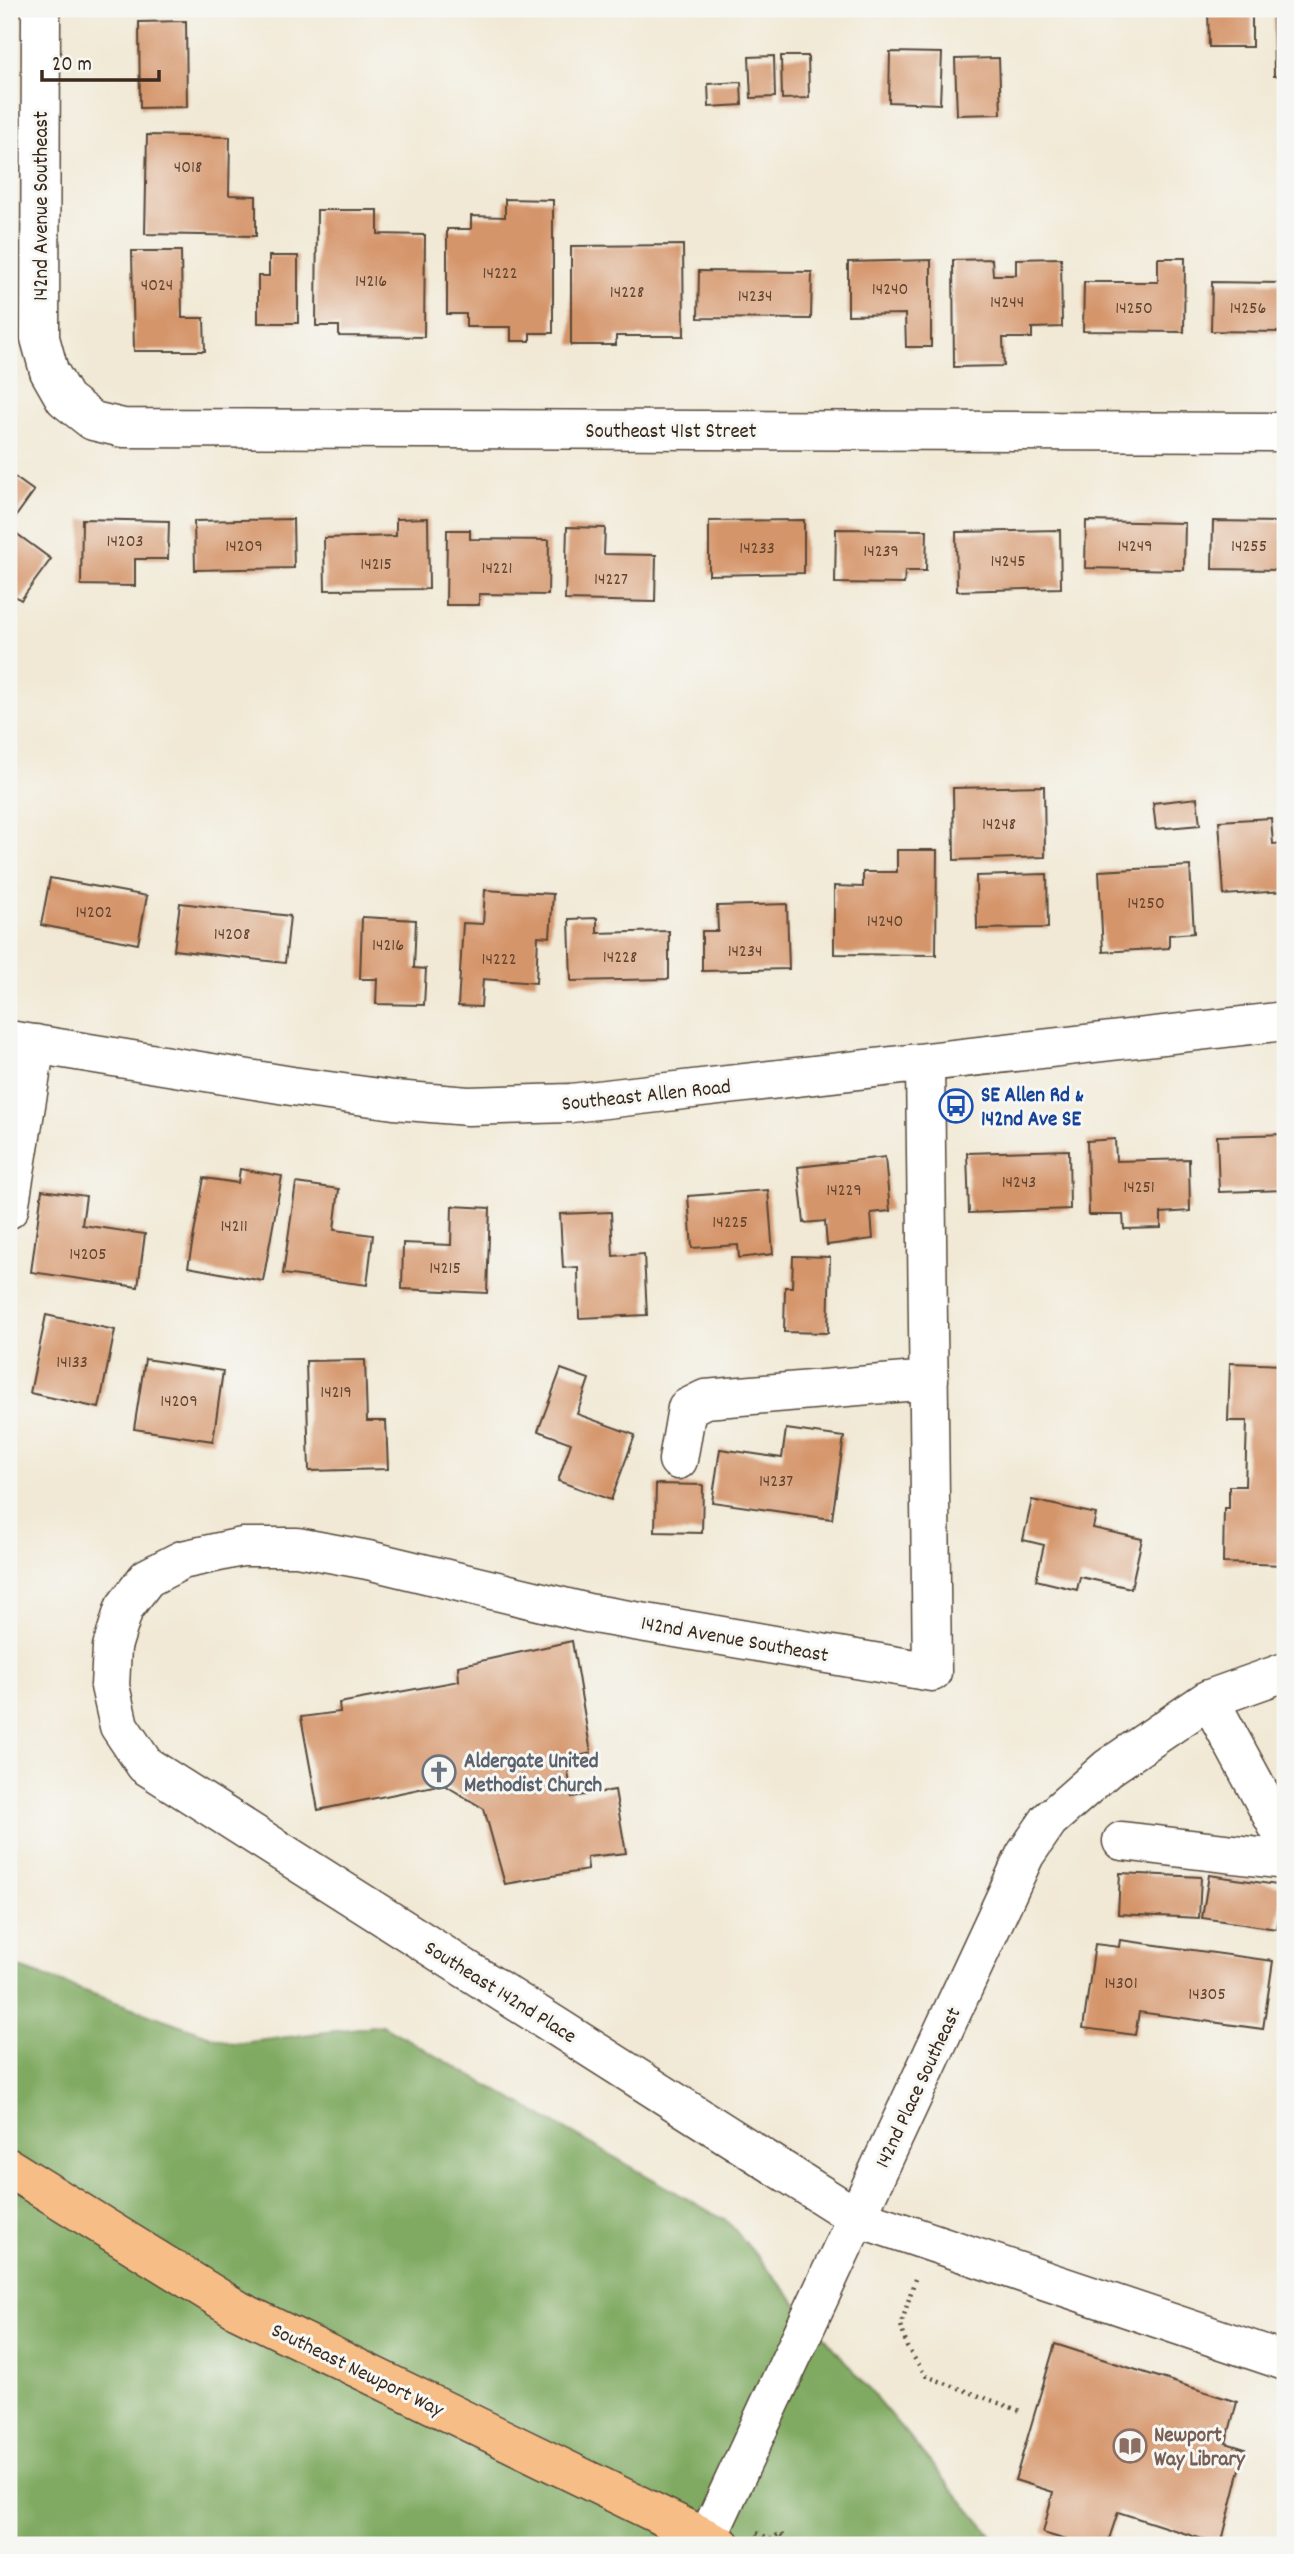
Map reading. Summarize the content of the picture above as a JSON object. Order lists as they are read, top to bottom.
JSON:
{
  "streets": {
    "main road": ["Southeast Newport Way"],
    "street": [
      "142nd Avenue Southeast",
      "Southeast 41st Street",
      "Southeast Allen Road",
      "Southeast 142nd Place",
      "142nd Place Southeast"
    ]
  },
  "crossings": [
    ["142nd Avenue Southeast", "Southeast 41st Street"],
    ["142nd Avenue Southeast", "Southeast Allen Road"],
    ["142nd Avenue Southeast", "Southeast 142nd Place"],
    ["Southeast 142nd Place", "142nd Place Southeast"],
    ["142nd Place Southeast", "Southeast Newport Way"]
  ],
  "places": {
    "bus stop": ["SE Allen Rd & 142nd Ave SE"],
    "church": ["Aldergate United Methodist Church"],
    "library": ["Newport Way Library"]
  },
  "house_numbers": [
    "4018",
    "14222",
    "14216",
    "4024",
    "14240",
    "14228",
    "14234",
    "14244",
    "14250",
    "14256",
    "14203",
    "14209",
    "14249",
    "14255",
    "14233",
    "14239",
    "14245",
    "14215",
    "14221",
    "14227",
    "14248",
    "14250",
    "14202",
    "14240",
    "14208",
    "14216",
    "14234",
    "14228",
    "14222",
    "14243",
    "14251",
    "14229",
    "14225",
    "14211",
    "14205",
    "14215",
    "14133",
    "14219",
    "14209",
    "14237",
    "14301",
    "14305"
  ],
  "scale_bar": "20 m"
}
